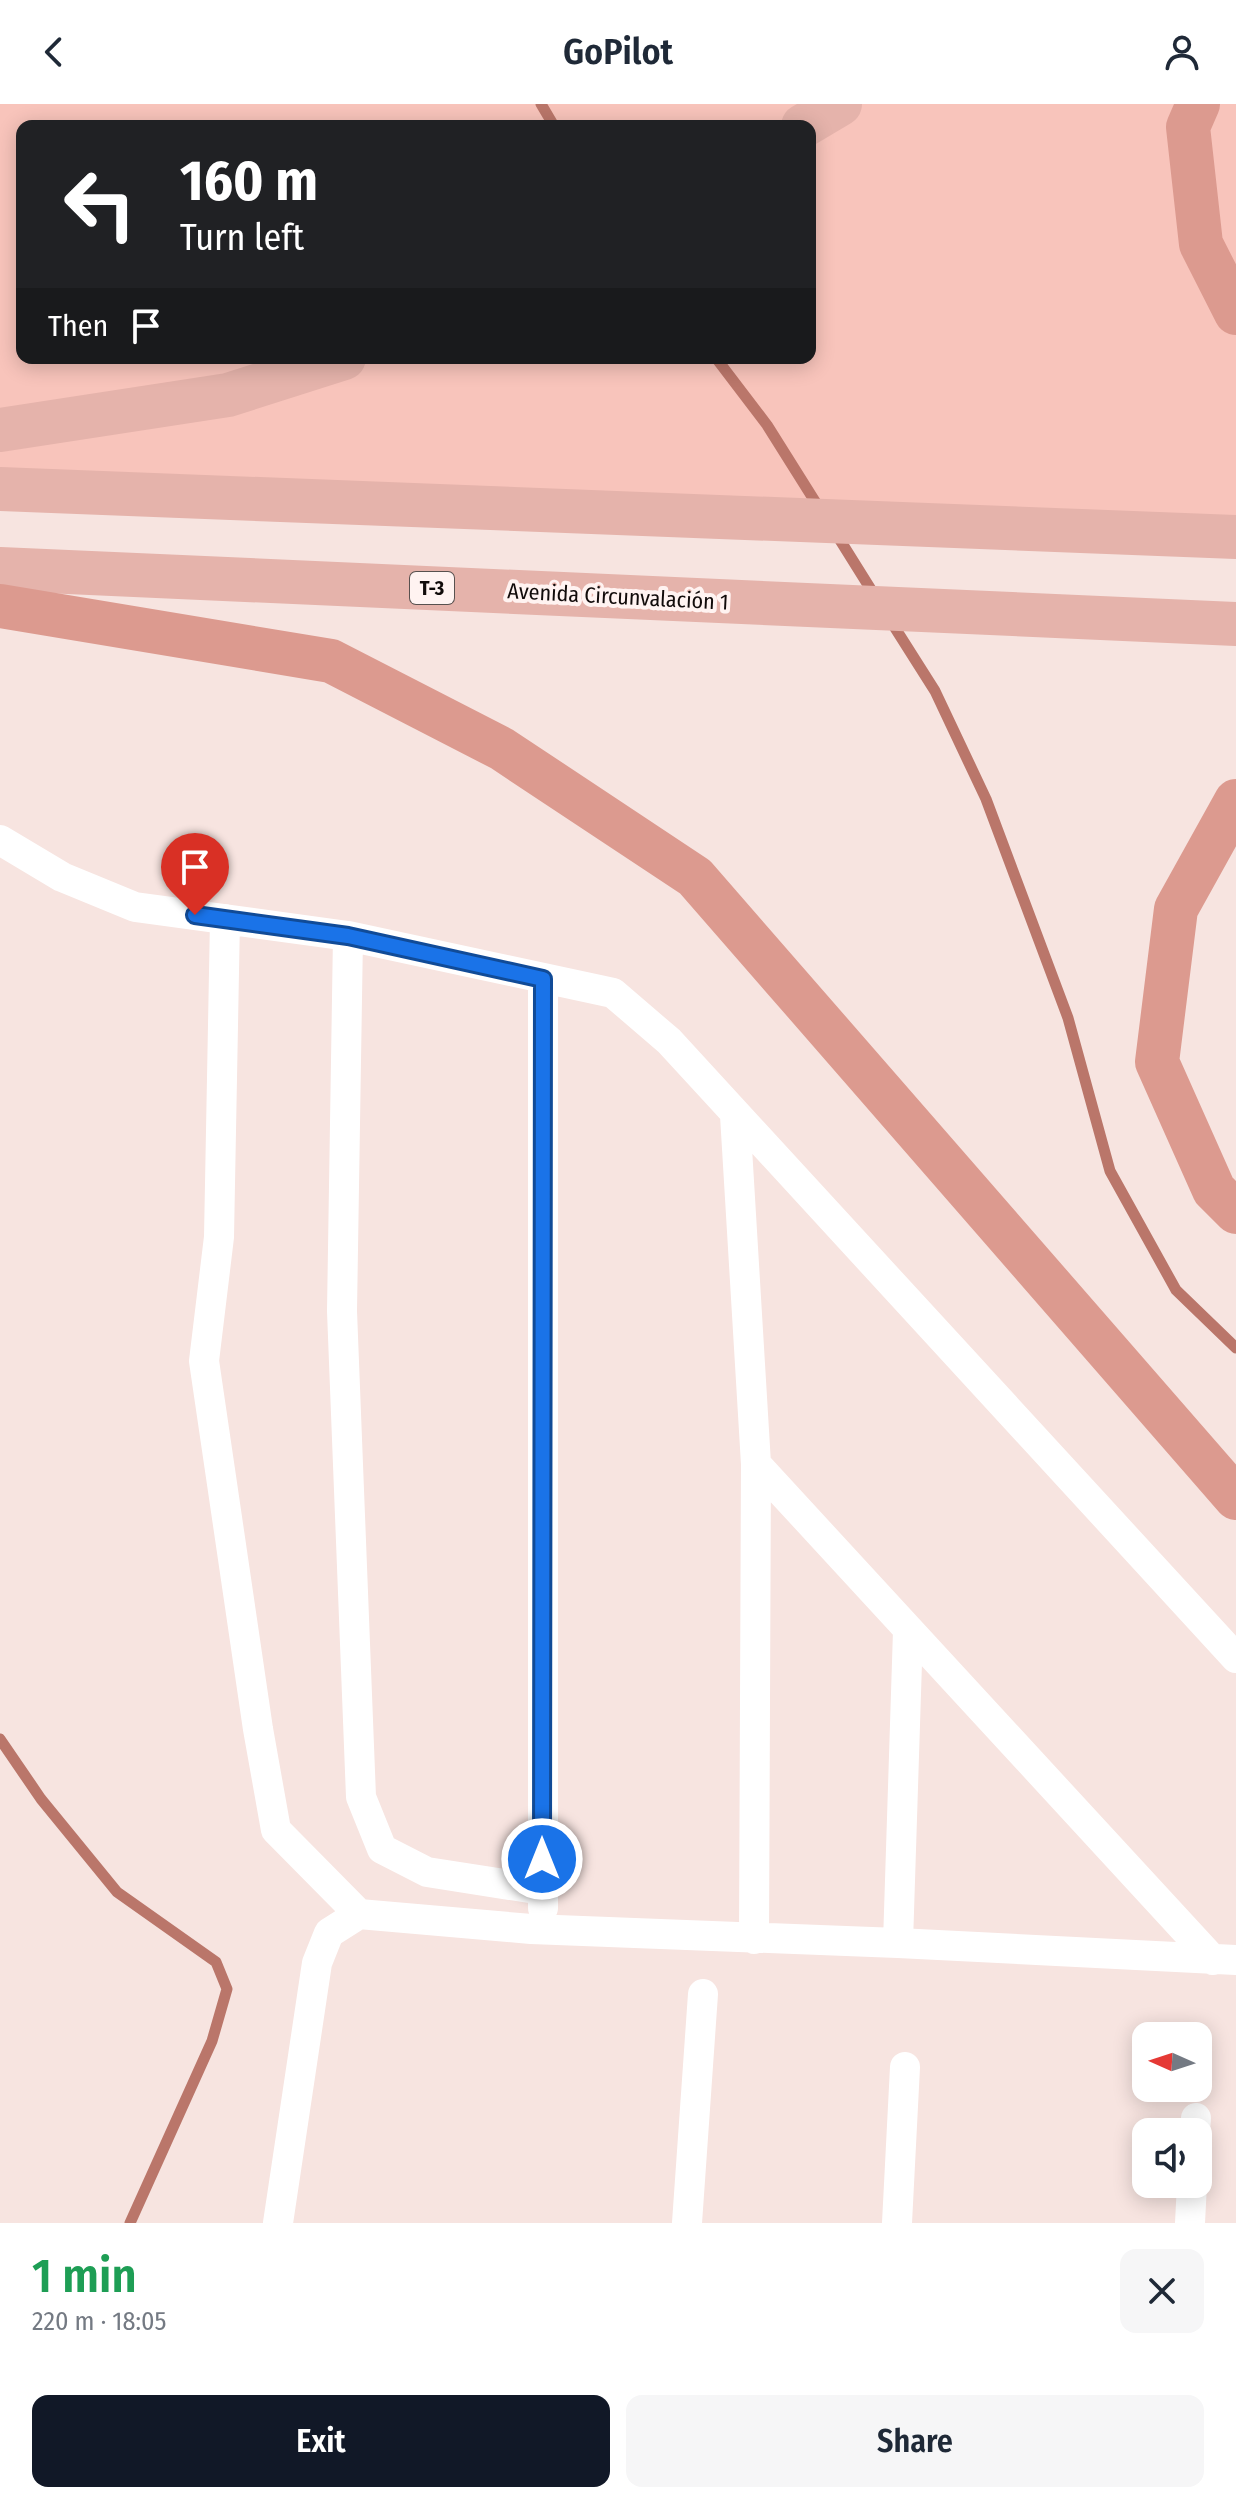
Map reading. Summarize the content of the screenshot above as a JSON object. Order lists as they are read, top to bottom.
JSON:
{
  "streets": {
    "main road": ["T-3", "Avenida Circunvalación 1"]
  },
  "north": "left",
  "page": {
    "header": "GoPilot",
    "turn": ["160 m", "Turn left"],
    "then": "Then",
    "heading": ["1 min", "220 m · 18:05"],
    "buttons": ["Exit", "Share"]
  }
}
